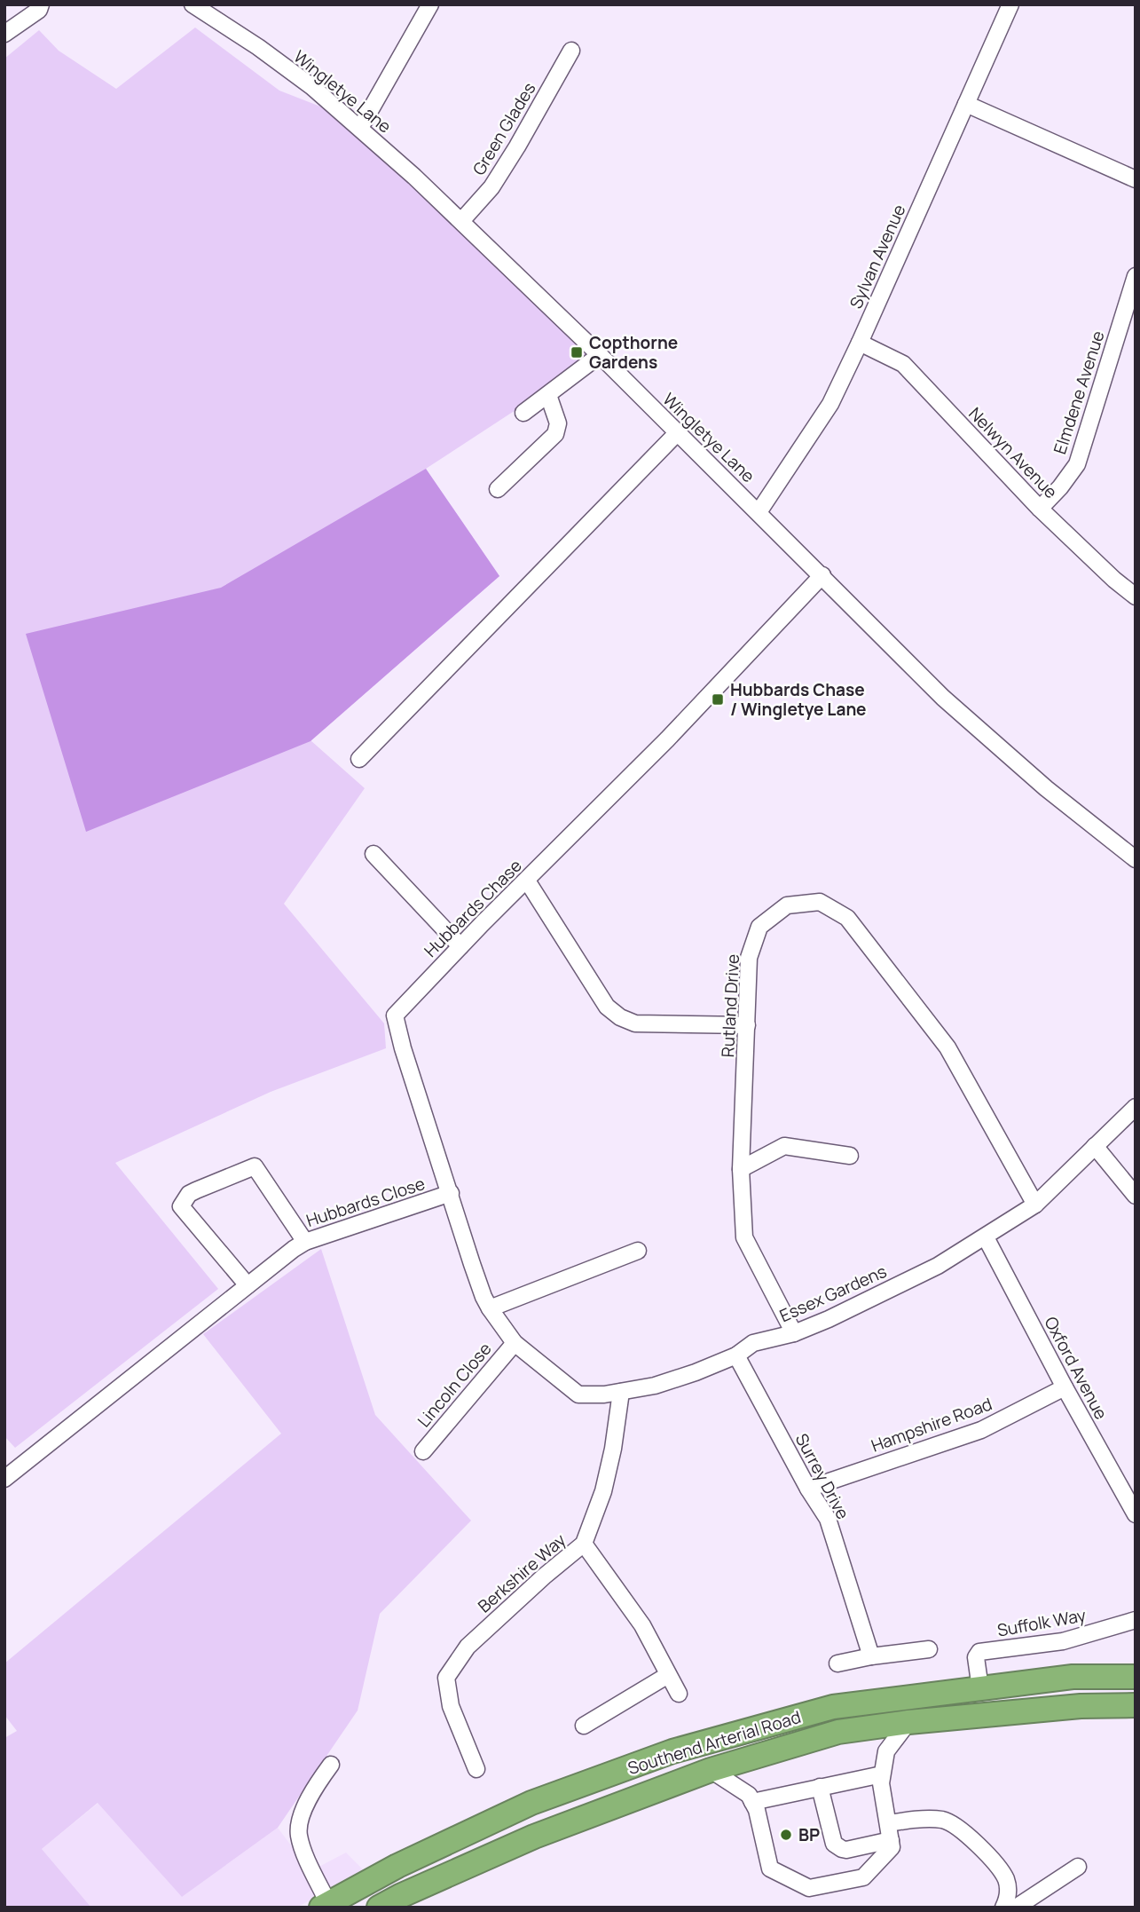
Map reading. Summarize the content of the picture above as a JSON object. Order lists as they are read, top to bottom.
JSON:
{
  "streets": {
    "highway": ["Southend Arterial Road"],
    "street": [
      "Wingletye Lane",
      "Green Glades",
      "Sylvan Avenue",
      "Elmdene Avenue",
      "Nelwyn Avenue",
      "Hubbards Chase",
      "Rutland Drive",
      "Hubbards Close",
      "Essex Gardens",
      "Oxford Avenue",
      "Lincoln Close",
      "Hampshire Road",
      "Surrey Drive",
      "Berkshire Way",
      "Suffolk Way"
    ]
  },
  "crossings": [
    ["Wingletye Lane", "Green Glades"],
    ["Wingletye Lane", "Sylvan Avenue"],
    ["Wingletye Lane", "Hubbards Chase"],
    ["Sylvan Avenue", "Nelwyn Avenue"],
    ["Elmdene Avenue", "Nelwyn Avenue"],
    ["Hubbards Chase", "Hubbards Close"],
    ["Hubbards Chase", "Essex Gardens"],
    ["Hubbards Chase", "Lincoln Close"],
    ["Rutland Drive", "Essex Gardens"],
    ["Essex Gardens", "Oxford Avenue"],
    ["Essex Gardens", "Lincoln Close"],
    ["Essex Gardens", "Surrey Drive"],
    ["Essex Gardens", "Berkshire Way"],
    ["Oxford Avenue", "Hampshire Road"],
    ["Hampshire Road", "Surrey Drive"],
    ["Suffolk Way", "Southend Arterial Road"]
  ],
  "places": {
    "transit": ["Copthorne Gardens", "Hubbards Chase / Wingletye Lane"],
    "other": ["BP"]
  }
}
